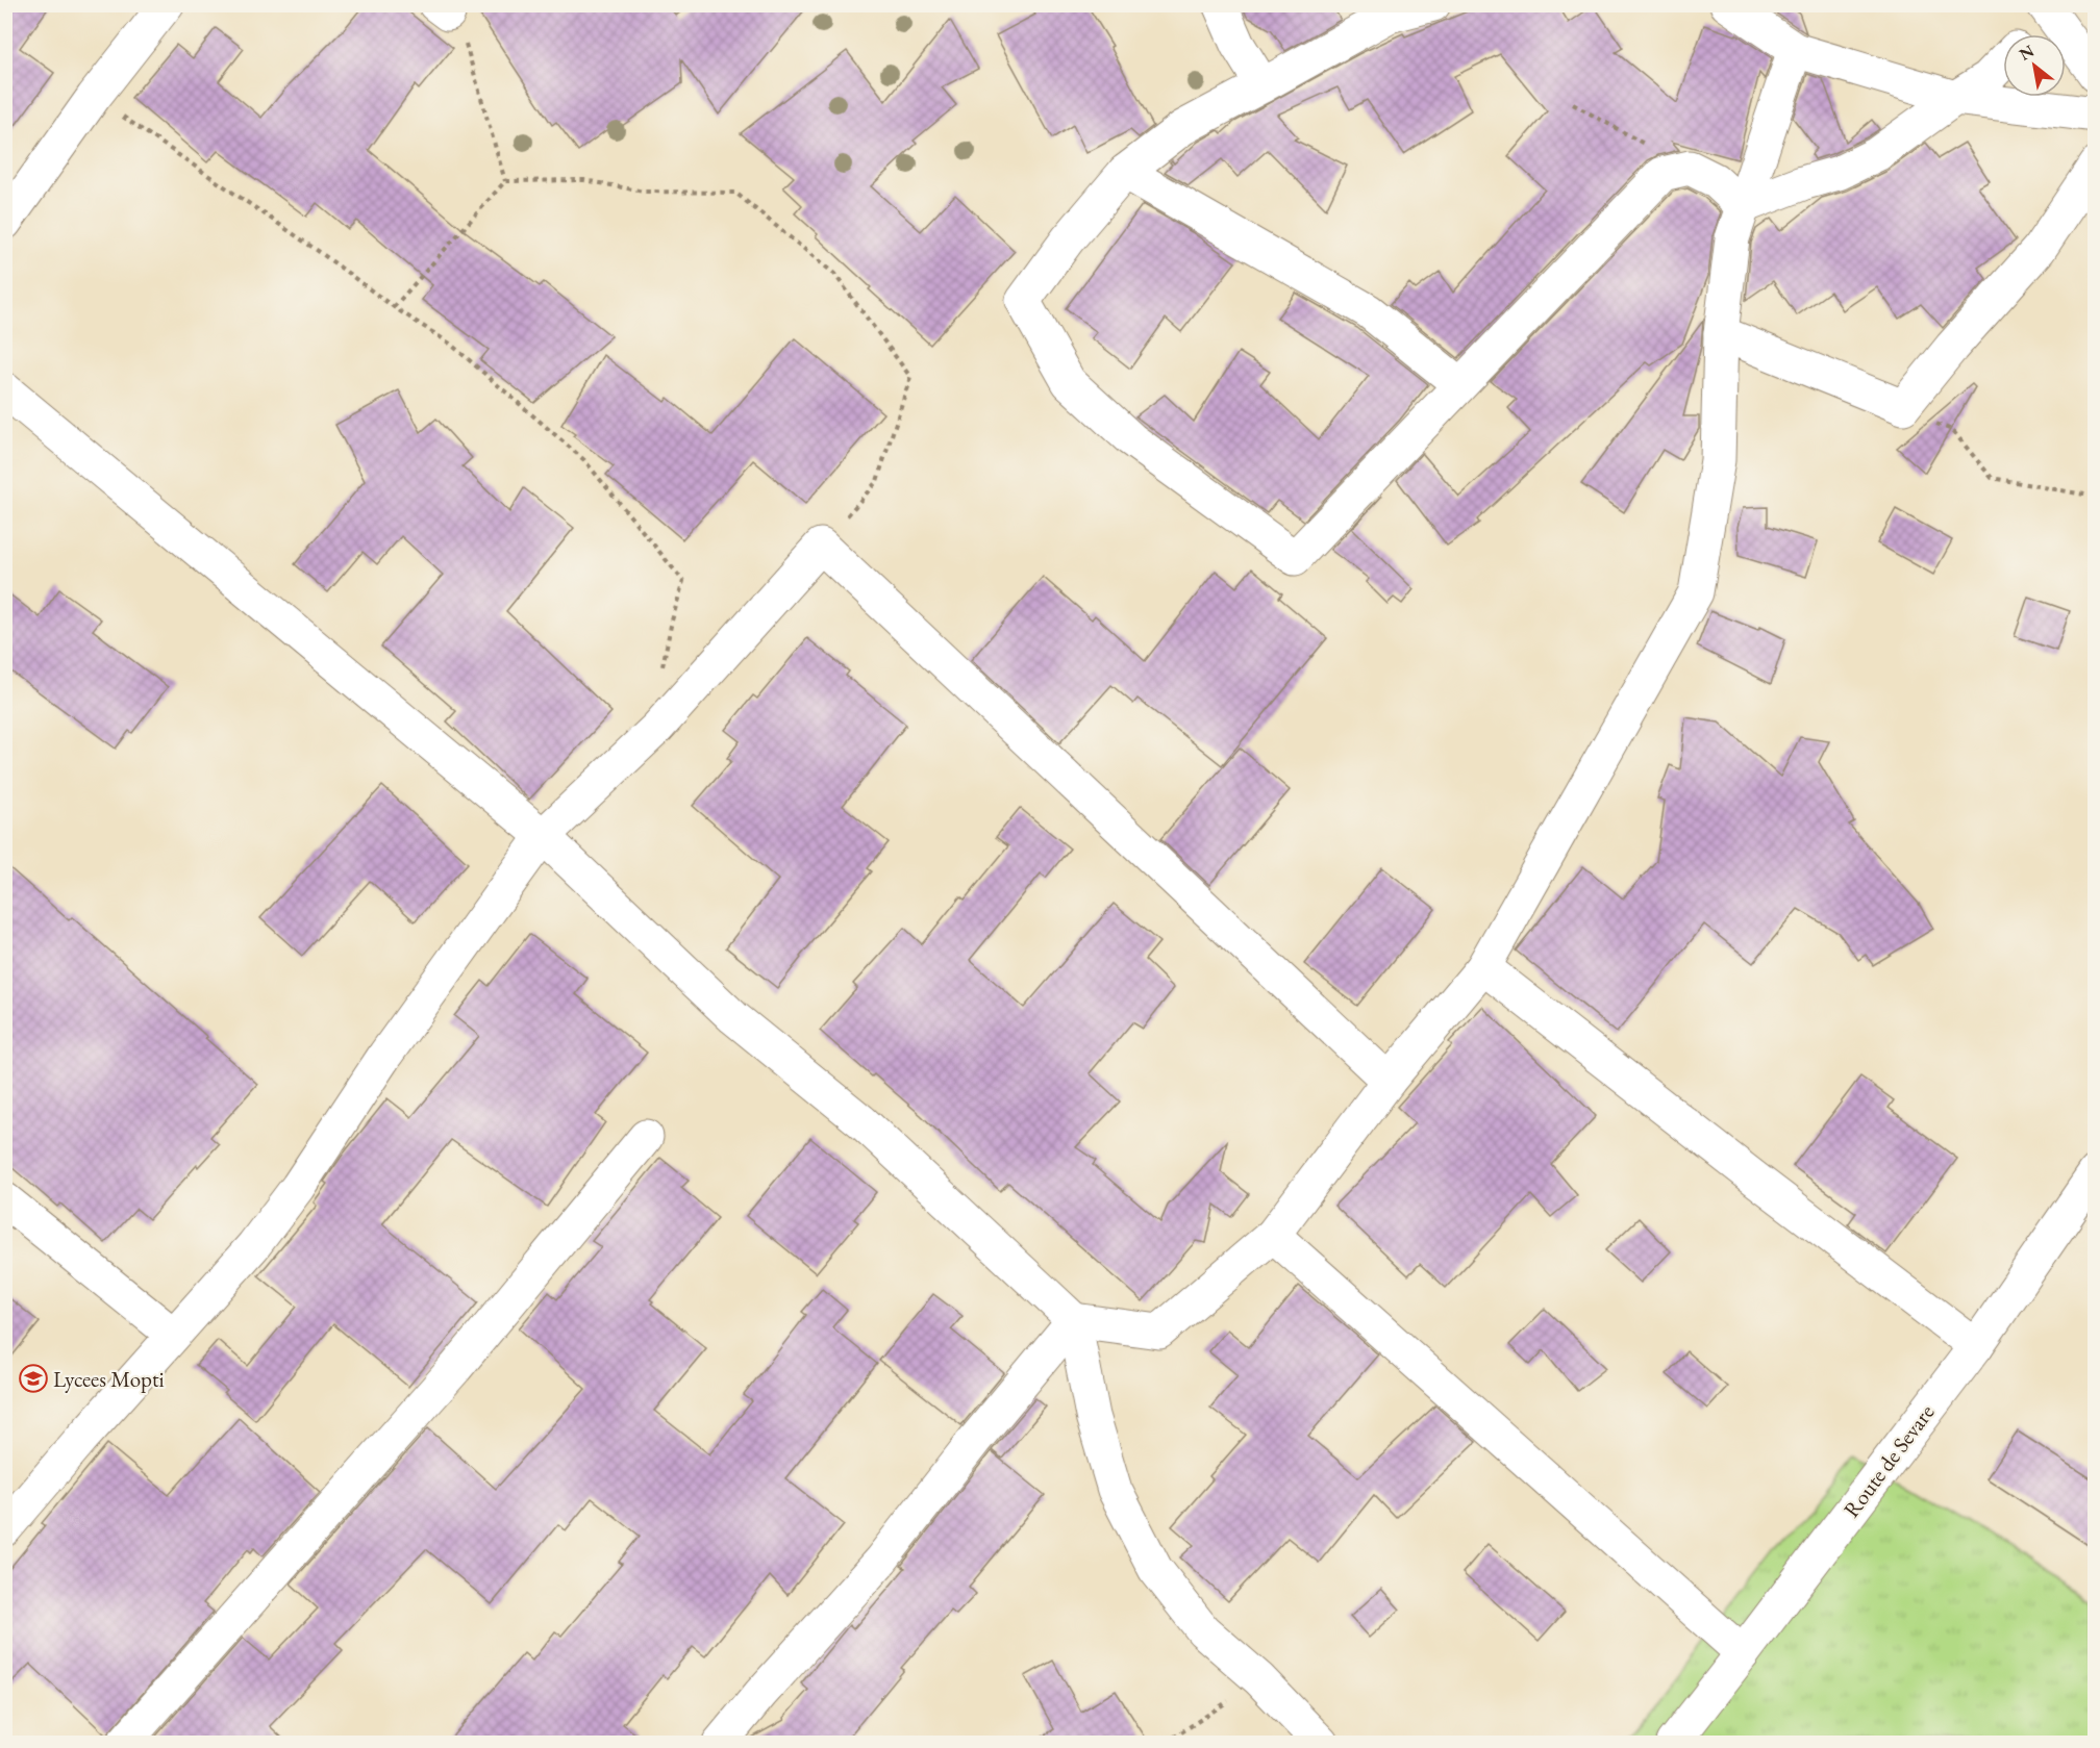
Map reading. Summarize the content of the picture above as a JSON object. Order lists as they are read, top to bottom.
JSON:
{
  "streets": {
    "street": ["Route de Sevare"]
  },
  "places": {
    "school or university": ["Lycees Mopti"]
  },
  "north": "top left"
}
